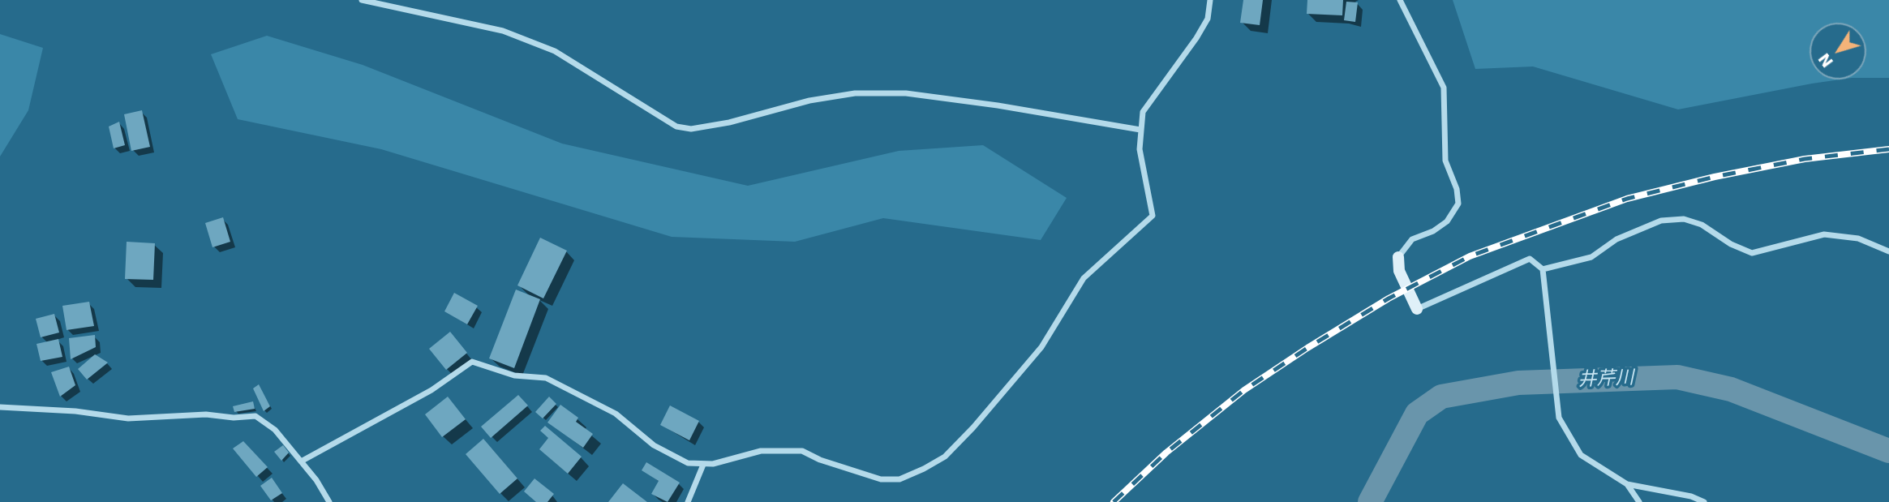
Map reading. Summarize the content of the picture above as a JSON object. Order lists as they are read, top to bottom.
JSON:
{
  "water": ["井芹川"],
  "north": "bottom left"
}
